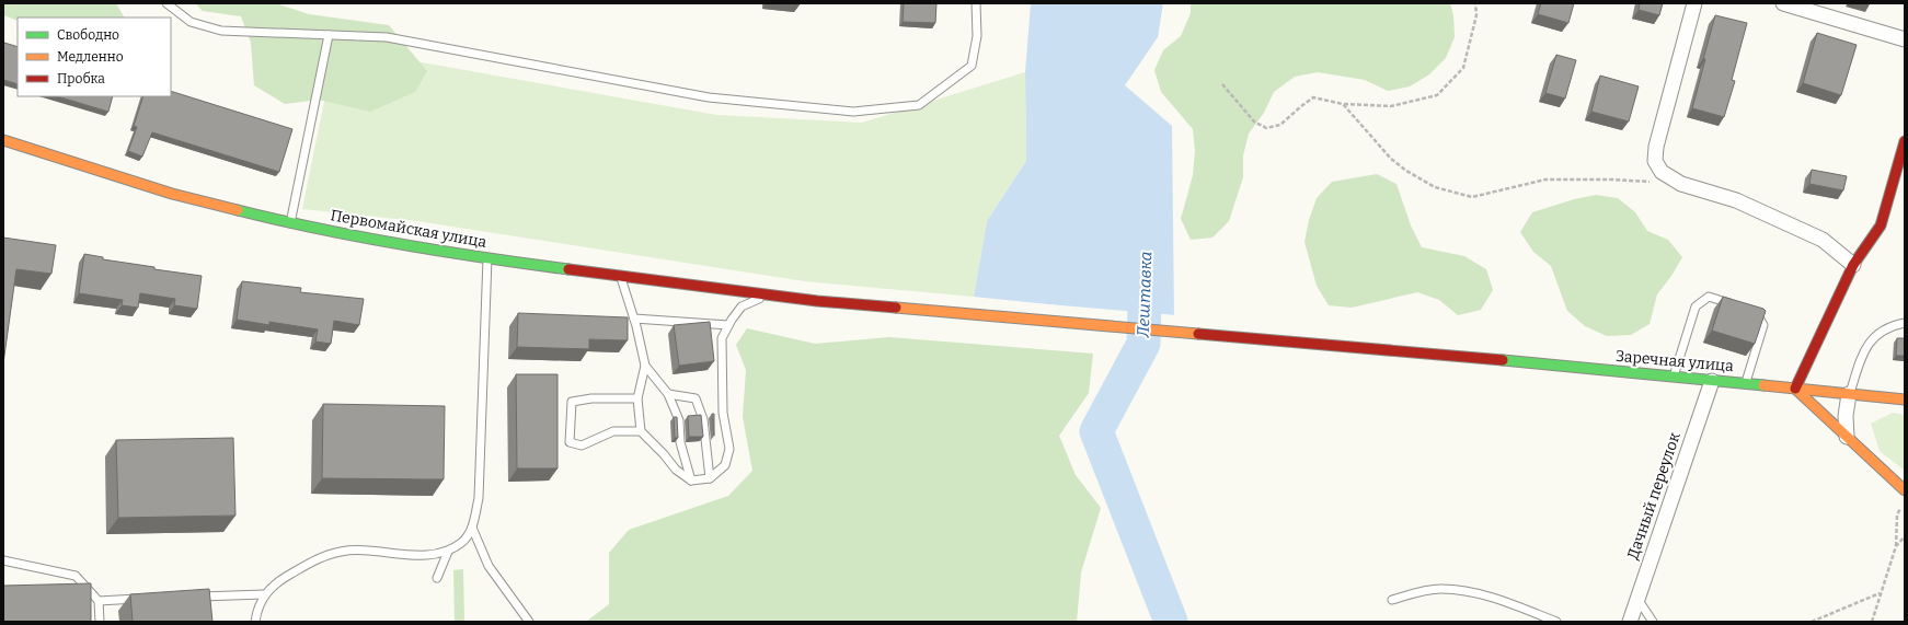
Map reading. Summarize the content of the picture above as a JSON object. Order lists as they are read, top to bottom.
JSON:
{
  "streets": {
    "main road": ["Первомайская улица", "Заречная улица"],
    "street": ["Дачный переулок"]
  },
  "crossings": [
    ["Первомайская улица", "Заречная улица"],
    ["Заречная улица", "Дачный переулок"]
  ],
  "water": ["Лештавка"],
  "legend": ["Свободно", "Медленно", "Пробка"]
}
